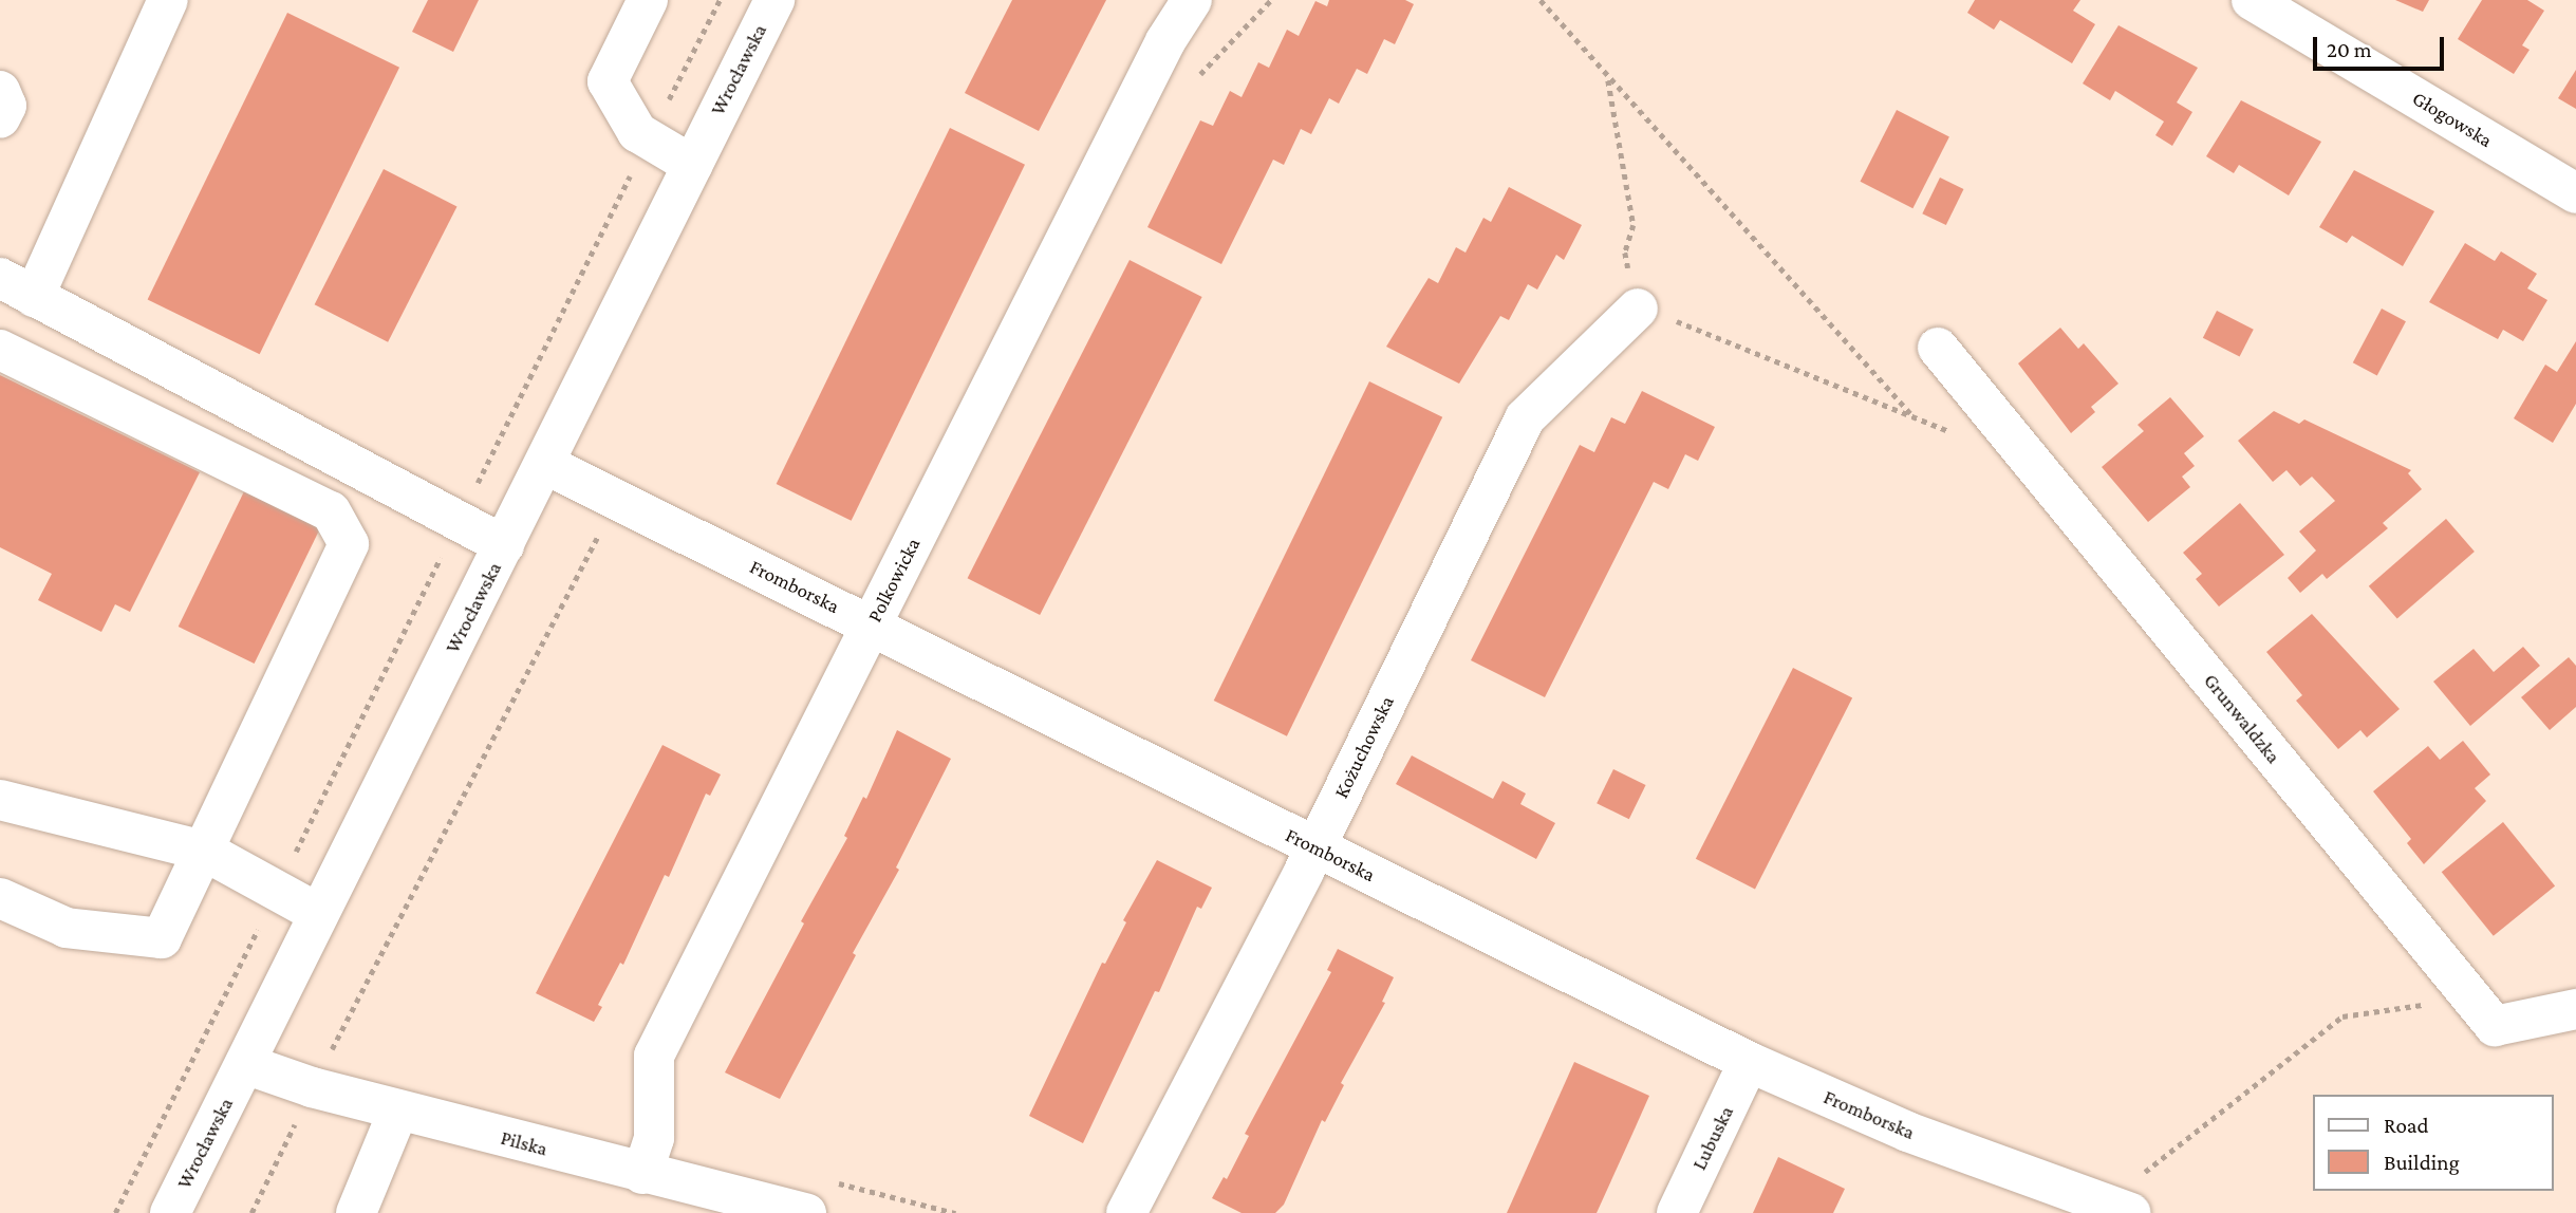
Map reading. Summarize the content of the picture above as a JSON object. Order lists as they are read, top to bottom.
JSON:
{
  "streets": {
    "street": [
      "Wrocławska",
      "Głogowska",
      "Polkowicka",
      "Fromborska",
      "Grunwaldzka",
      "Kożuchowska",
      "Lubuska",
      "Pilska"
    ]
  },
  "crossings": [
    ["Wrocławska", "Fromborska"],
    ["Wrocławska", "Pilska"],
    ["Polkowicka", "Fromborska"],
    ["Polkowicka", "Pilska"],
    ["Fromborska", "Kożuchowska"],
    ["Fromborska", "Lubuska"]
  ],
  "legend": ["Road", "Building"],
  "scale_bar": "20 m"
}
